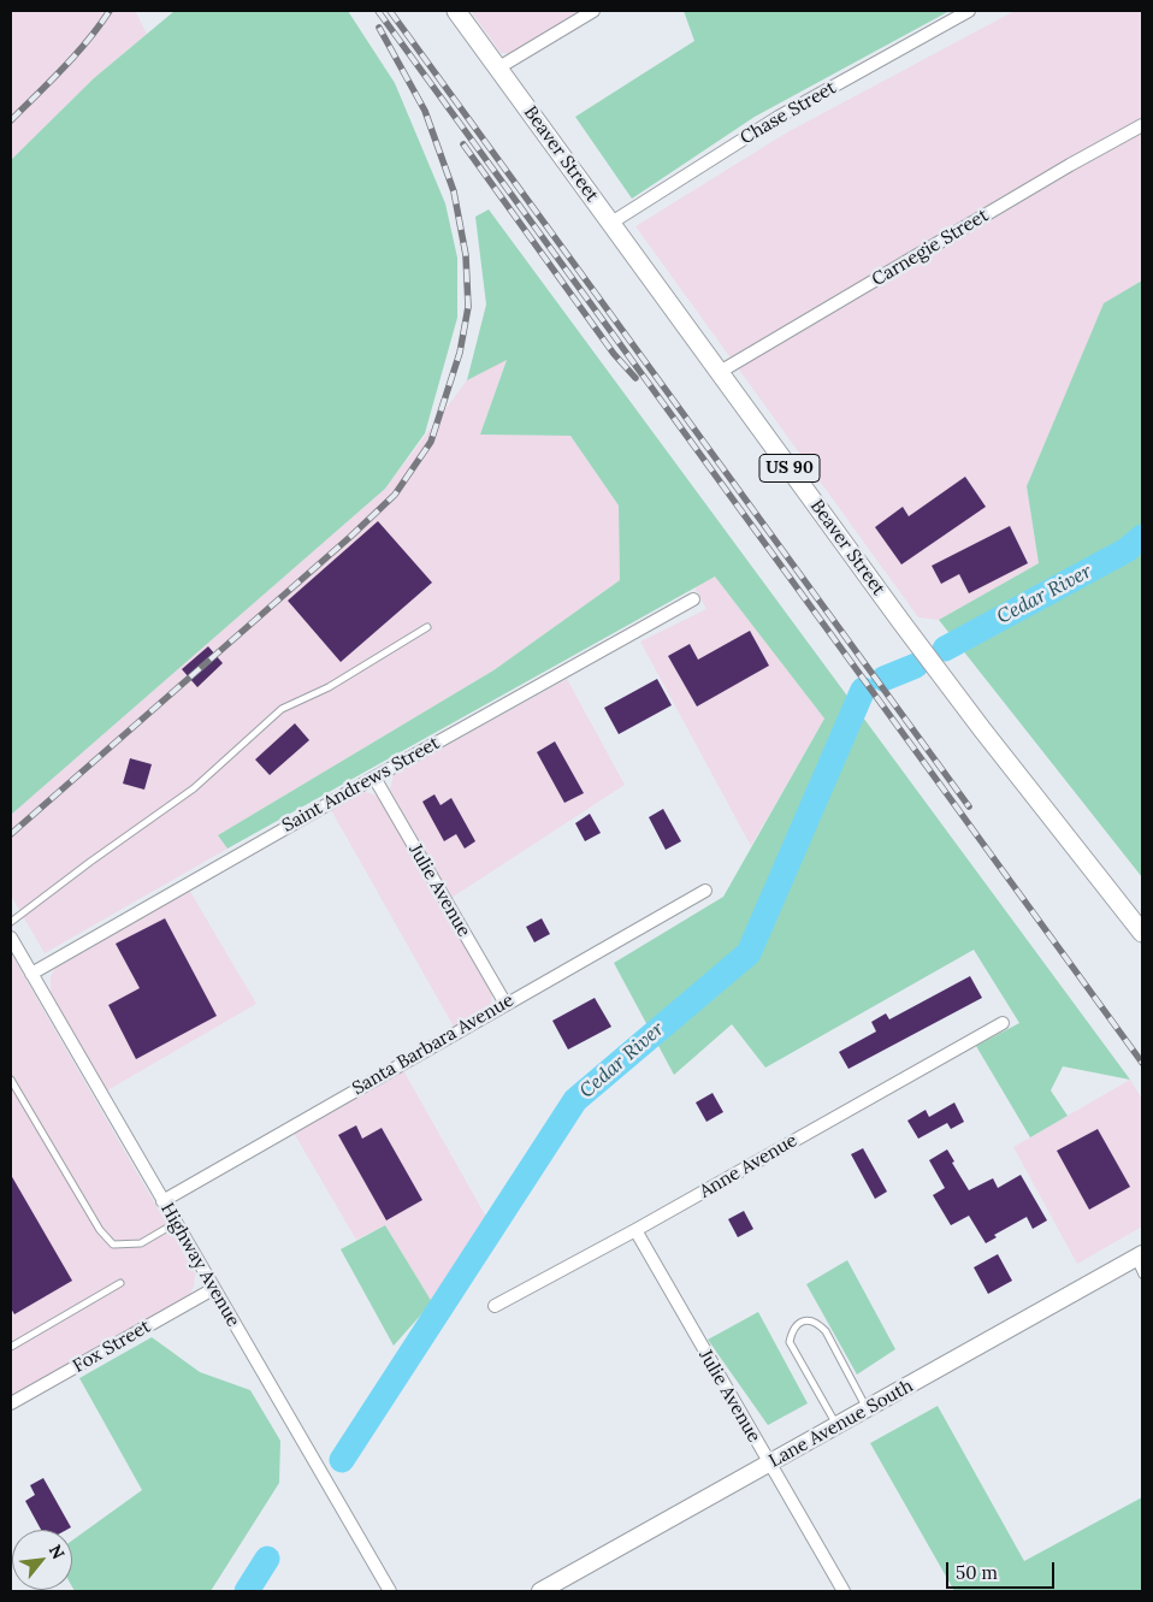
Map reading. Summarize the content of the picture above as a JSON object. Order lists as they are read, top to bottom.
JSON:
{
  "streets": {
    "main road": ["Beaver Street", "US 90", "Lane Avenue South"],
    "street": [
      "Chase Street",
      "Carnegie Street",
      "Saint Andrews Street",
      "Julie Avenue",
      "Santa Barbara Avenue",
      "Anne Avenue",
      "Highway Avenue",
      "Fox Street"
    ]
  },
  "crossings": [
    ["Chase Street", "Beaver Street"],
    ["Beaver Street", "Carnegie Street"],
    ["Saint Andrews Street", "Julie Avenue"],
    ["Saint Andrews Street", "Highway Avenue"],
    ["Julie Avenue", "Santa Barbara Avenue"],
    ["Julie Avenue", "Anne Avenue"],
    ["Julie Avenue", "Lane Avenue South"],
    ["Santa Barbara Avenue", "Highway Avenue"],
    ["Highway Avenue", "Fox Street"]
  ],
  "water": ["Cedar River"],
  "scale_bar": "50 m",
  "north": "top right"
}
